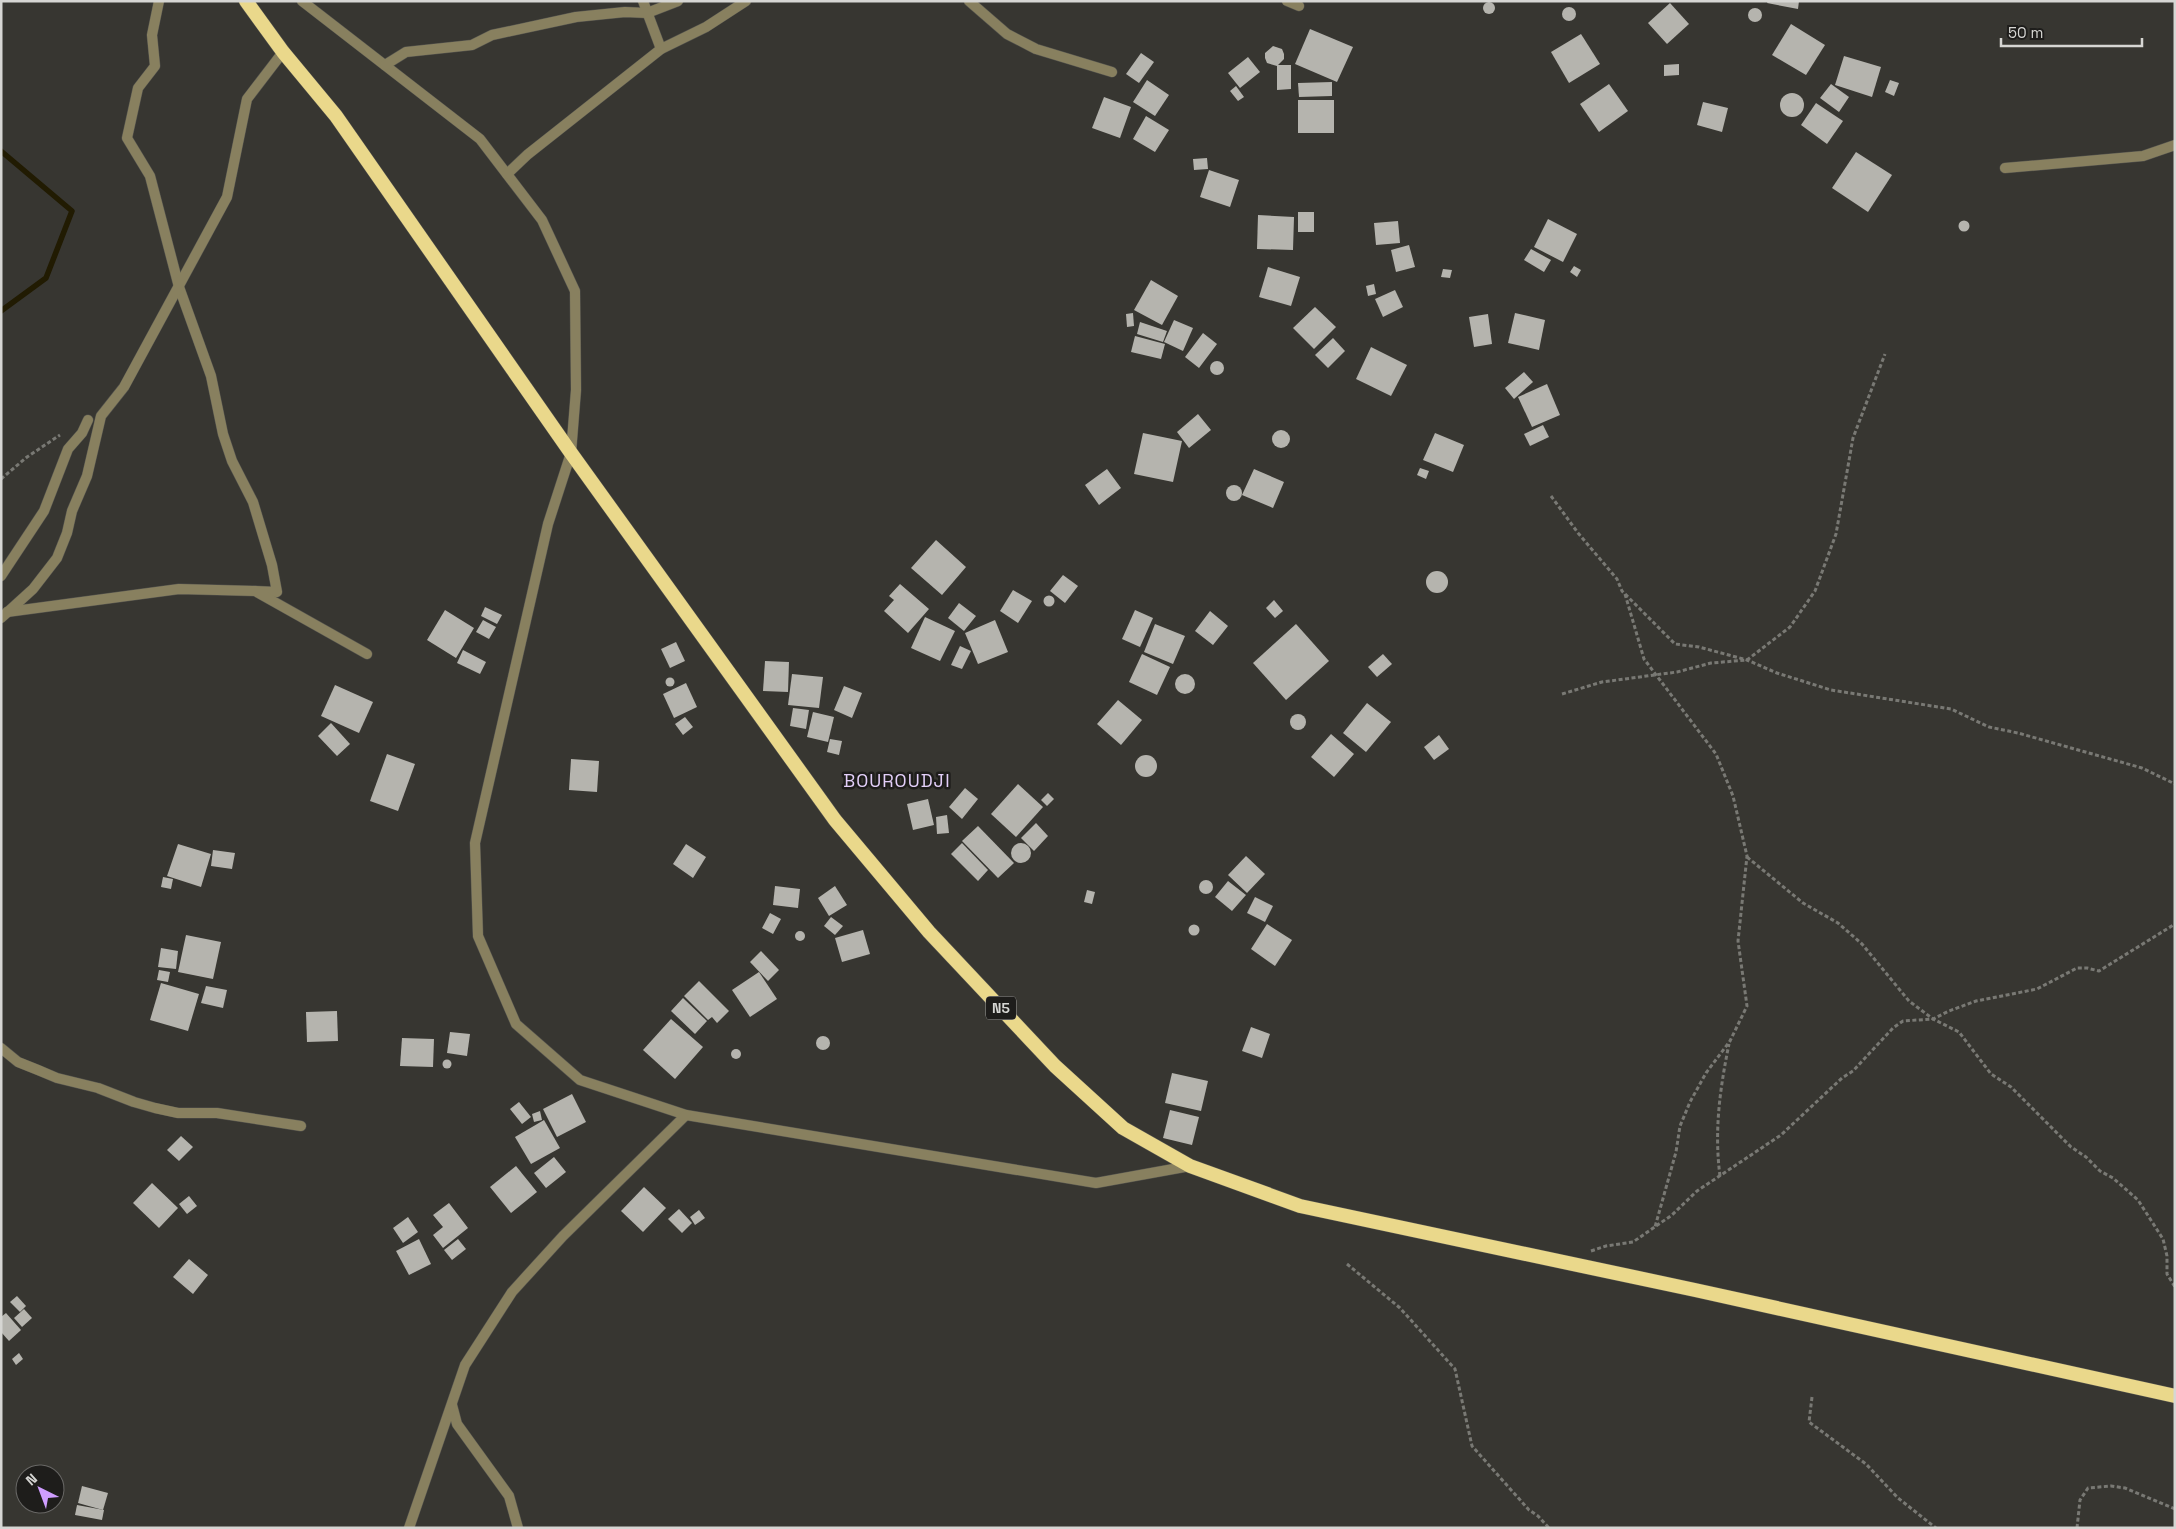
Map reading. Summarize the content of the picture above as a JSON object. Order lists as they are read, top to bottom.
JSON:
{
  "streets": {
    "highway": ["N5"]
  },
  "districts": ["BOUROUDJI"],
  "scale_bar": "50 m",
  "north": "top left"
}
